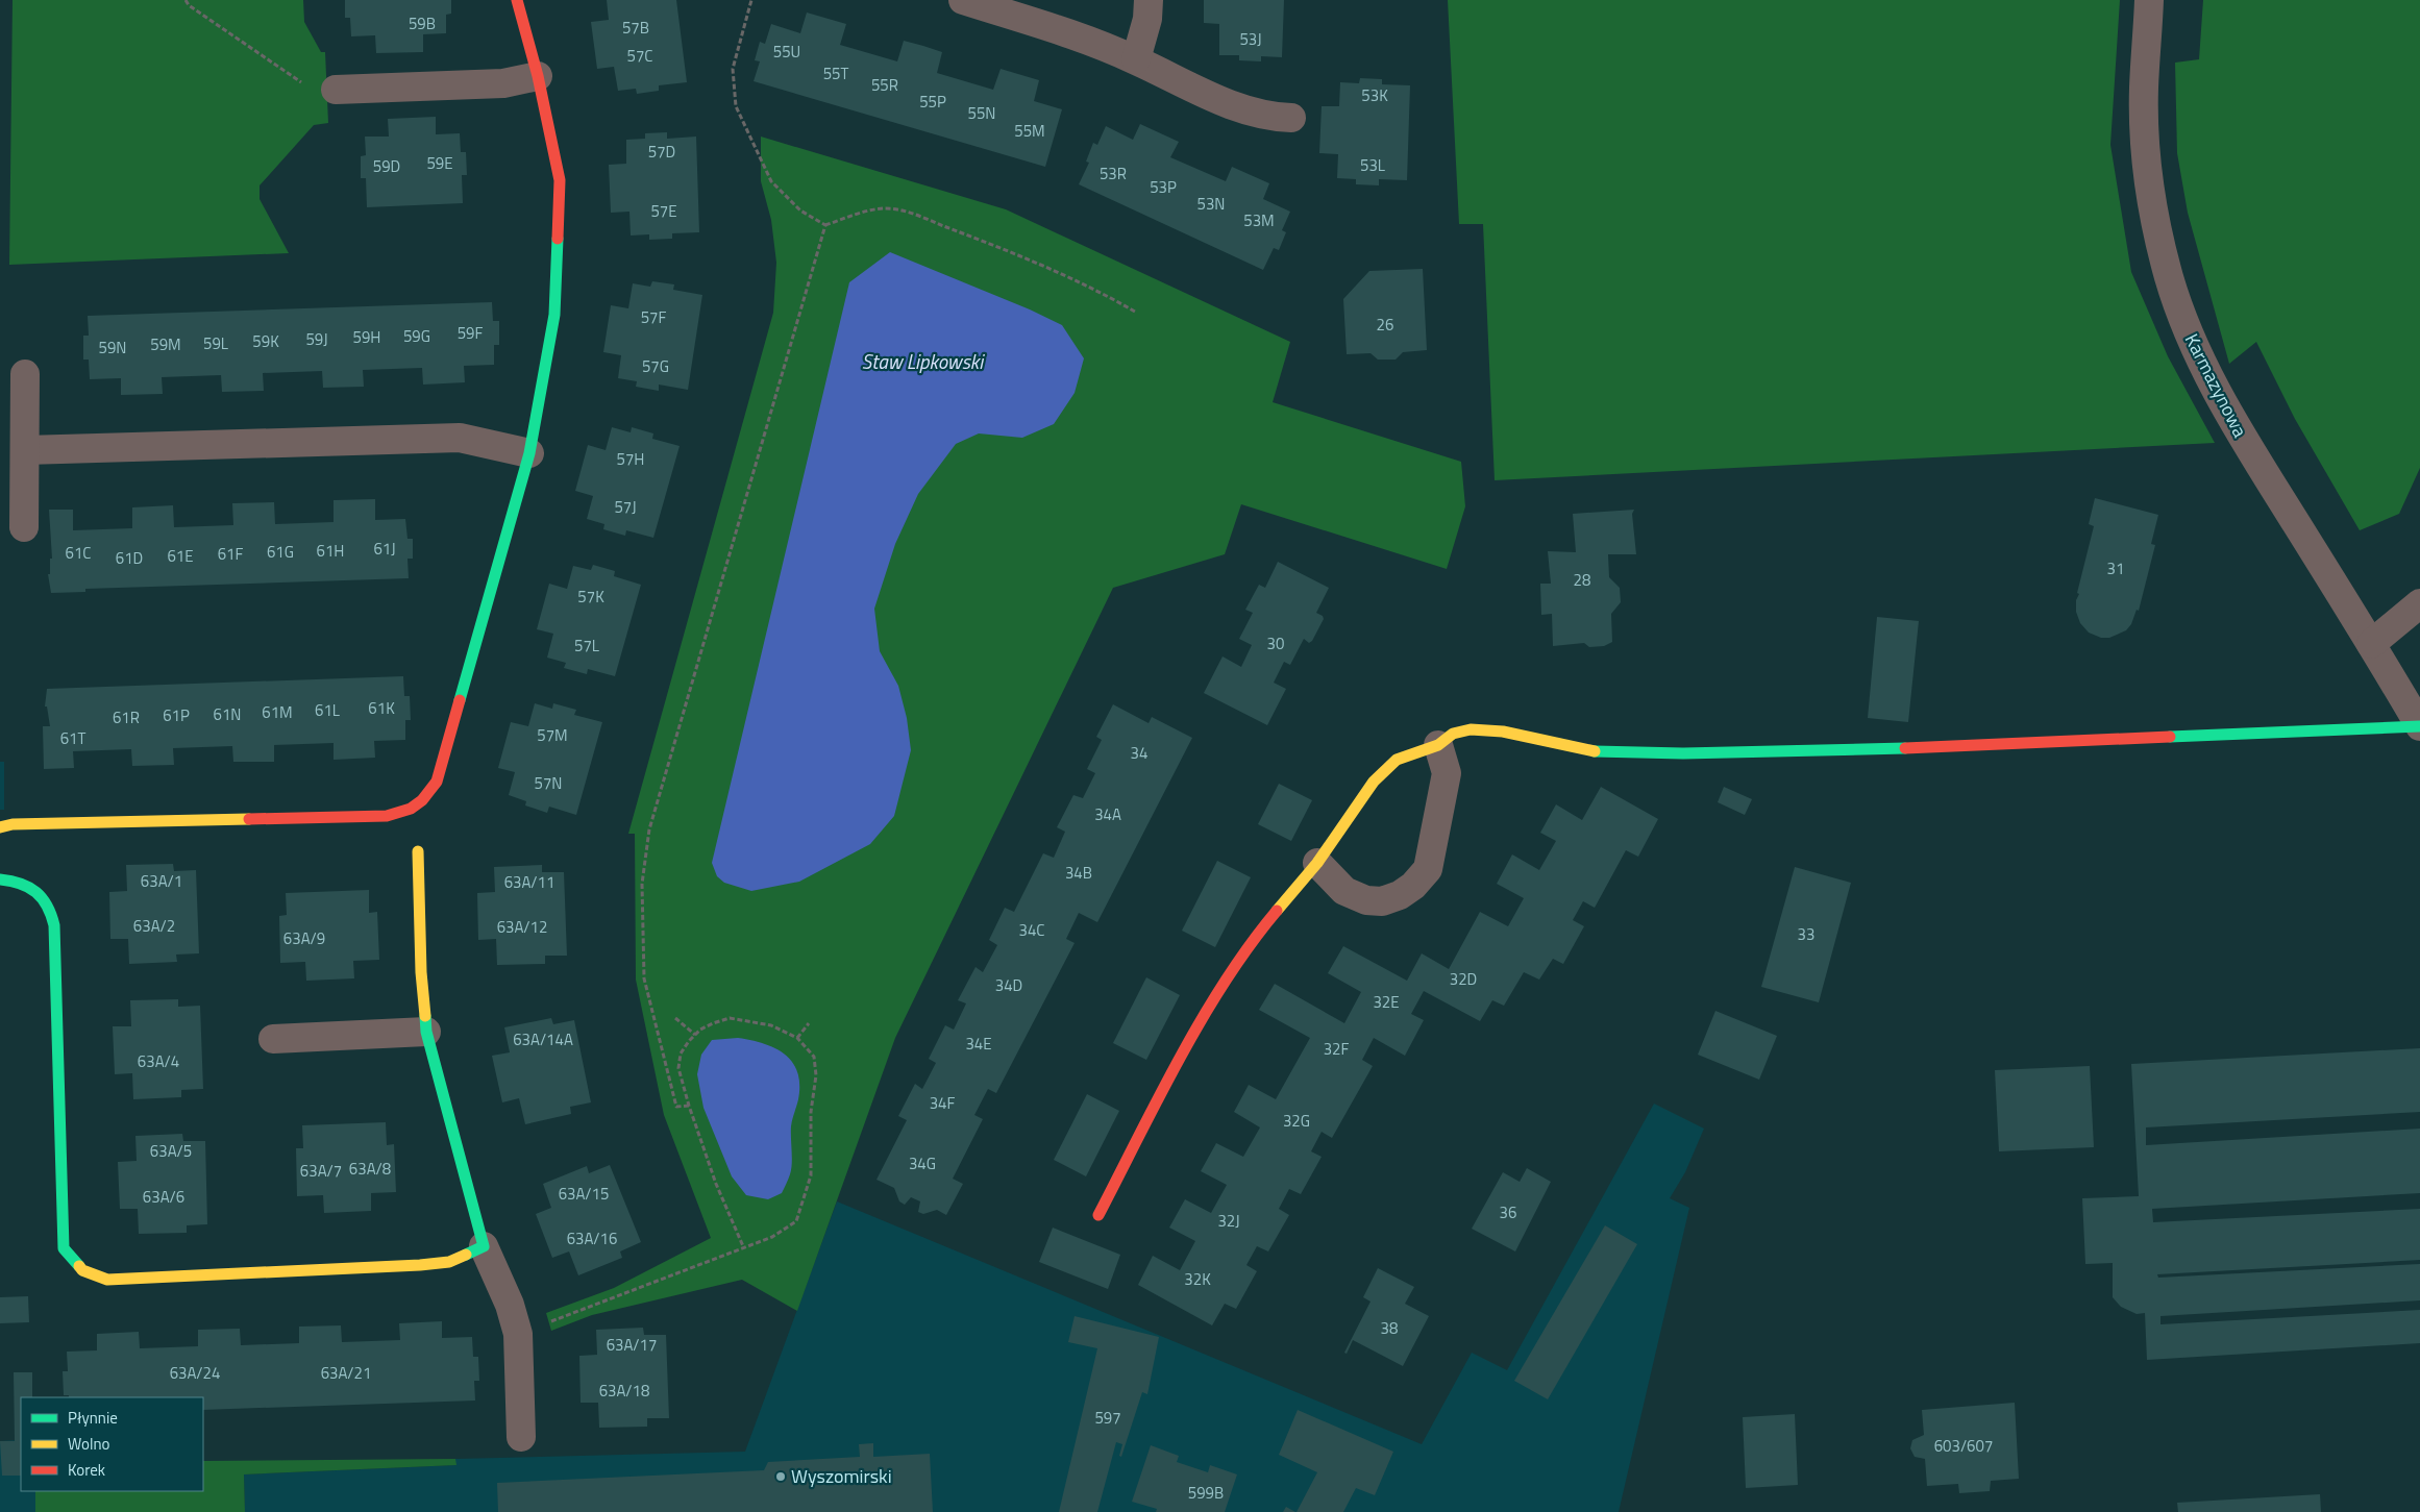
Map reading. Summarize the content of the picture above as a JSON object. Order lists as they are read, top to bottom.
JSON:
{
  "streets": {
    "street": ["Karmazynowa"]
  },
  "water": ["Staw Lipkowski"],
  "places": ["Wyszomirski"],
  "house_numbers": [
    "59B",
    "57B",
    "53J",
    "55U",
    "57C",
    "55T",
    "55R",
    "53K",
    "55P",
    "55N",
    "55M",
    "57D",
    "59E",
    "53L",
    "59D",
    "53R",
    "53P",
    "53N",
    "57E",
    "53M",
    "57F",
    "26",
    "59F",
    "59G",
    "59H",
    "59J",
    "59K",
    "59L",
    "59M",
    "59N",
    "57G",
    "57H",
    "57J",
    "61J",
    "61H",
    "61G",
    "61C",
    "61F",
    "61E",
    "61D",
    "31",
    "28",
    "57K",
    "30",
    "57L",
    "61K",
    "61L",
    "61M",
    "61N",
    "61P",
    "61R",
    "57M",
    "61T",
    "34",
    "57N",
    "34A",
    "34B",
    "63A/1",
    "63A/11",
    "63A/2",
    "63A/12",
    "34C",
    "33",
    "63A/9",
    "32D",
    "34D",
    "32E",
    "63A/14A",
    "34E",
    "32F",
    "63A/4",
    "34F",
    "32G",
    "63A/5",
    "34G",
    "63A/8",
    "63A/7",
    "63A/15",
    "63A/6",
    "36",
    "32J",
    "63A/16",
    "32K",
    "38",
    "63A/17",
    "63A/24",
    "63A/21",
    "63A/18",
    "597",
    "603/607",
    "599B"
  ],
  "legend": ["Płynnie", "Wolno", "Korek"]
}
